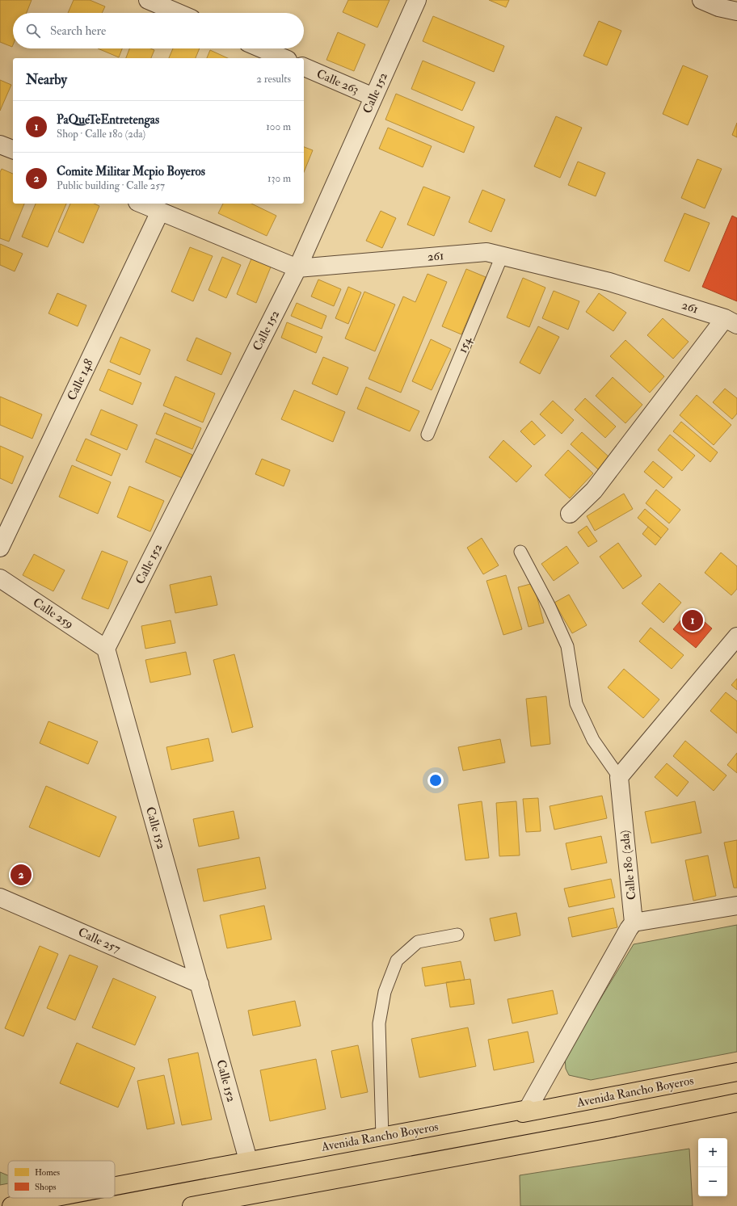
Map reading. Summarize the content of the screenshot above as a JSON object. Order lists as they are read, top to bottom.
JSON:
{
  "streets": {
    "highway": ["Avenida Rancho Boyeros"],
    "street": [
      "Calle 263",
      "Calle 152",
      "261",
      "Calle 148",
      "Calle 259",
      "Calle 180 (2da)",
      "Calle 257"
    ],
    "lane": ["154"]
  },
  "crossings": [
    ["Calle 263", "Calle 152"],
    ["Calle 152", "261"],
    ["Calle 152", "Calle 259"],
    ["Calle 152", "Calle 257"],
    ["Calle 152", "Avenida Rancho Boyeros"],
    ["261", "154"],
    ["261", "Calle 148"]
  ],
  "legend": ["Homes", "Shops"],
  "page": {
    "search": "Search here",
    "heading": ["Nearby", "2 results"],
    "list": [
      {
        "mark": "1",
        "name": "PaQueTeEntretengas",
        "note": "Shop · Calle 180 (2da)",
        "value": "100 m"
      },
      {
        "mark": "2",
        "name": "Comite Militar Mcpio Boyeros",
        "note": "Public building · Calle 257",
        "value": "130 m"
      }
    ],
    "pins": ["1", "2"],
    "map_buttons": ["+", "−"]
  }
}
